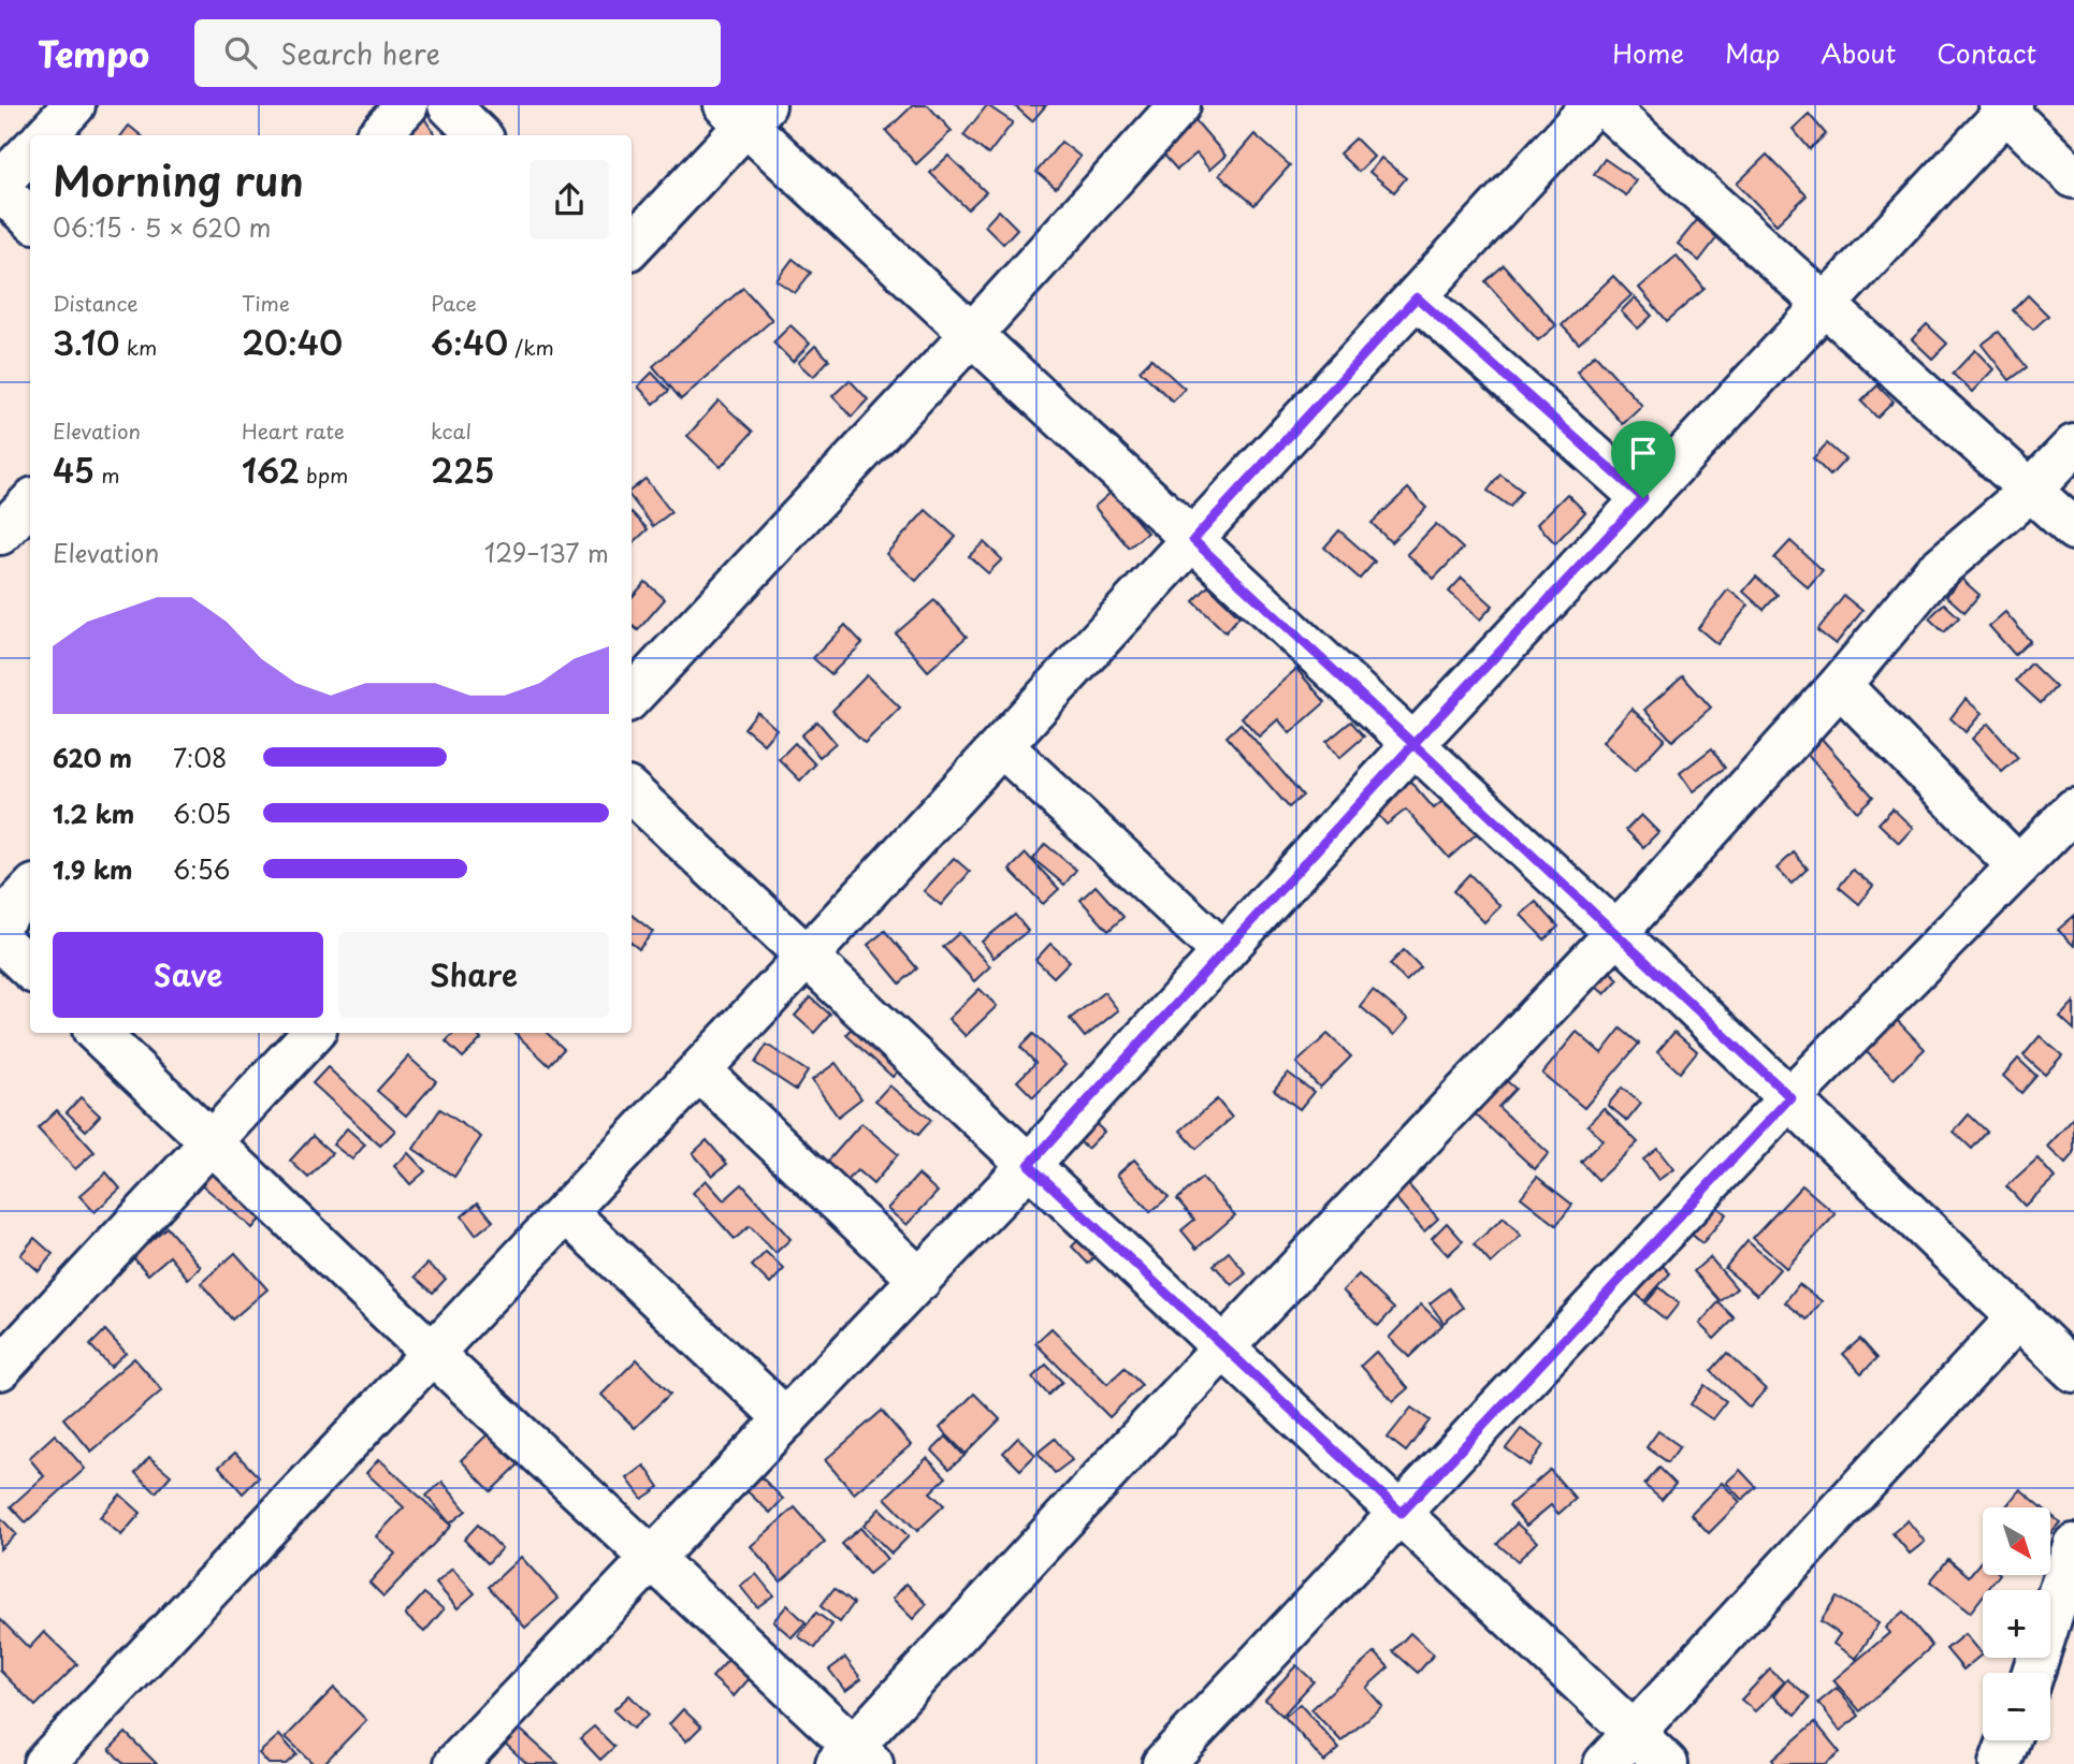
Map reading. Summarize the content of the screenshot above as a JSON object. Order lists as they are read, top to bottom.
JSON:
{
  "north": "bottom right",
  "page": {
    "header": "Tempo",
    "search": "Search here",
    "nav": [
      "Home",
      "Map",
      "About",
      "Contact"
    ],
    "heading": ["Morning run", "06:15 · 5 × 620 m"],
    "stats": [
      ["Distance", "3.10 km"],
      ["Time", "20:40"],
      ["Pace", "6:40 /km"],
      ["Elevation", "45 m"],
      ["Heart rate", "162 bpm"],
      ["kcal", "225"]
    ],
    "chart": ["Elevation", "129–137 m"],
    "list": [
      {
        "name": "620 m",
        "note": "7:08"
      },
      {
        "name": "1.2 km",
        "note": "6:05"
      },
      {
        "name": "1.9 km",
        "note": "6:56"
      }
    ],
    "buttons": ["Save", "Share"],
    "map_buttons": ["+", "−"]
  }
}
